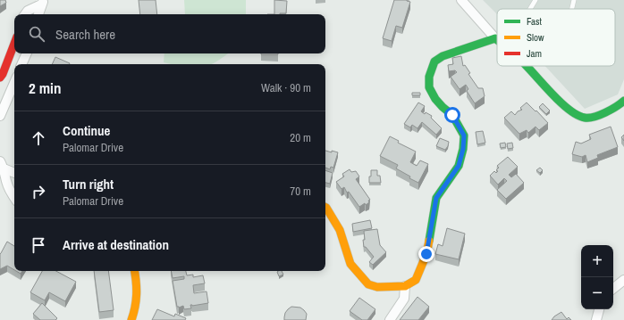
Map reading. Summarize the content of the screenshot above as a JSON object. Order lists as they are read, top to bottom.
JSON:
{
  "legend": ["Fast", "Slow", "Jam"],
  "page": {
    "search": "Search here",
    "heading": ["2 min", "Walk · 90 m"],
    "list": [
      ["Continue", "Palomar Drive", "20 m"],
      ["Turn right", "Palomar Drive", "70 m"],
      "Arrive at destination"
    ],
    "map_buttons": ["+", "−"]
  }
}
